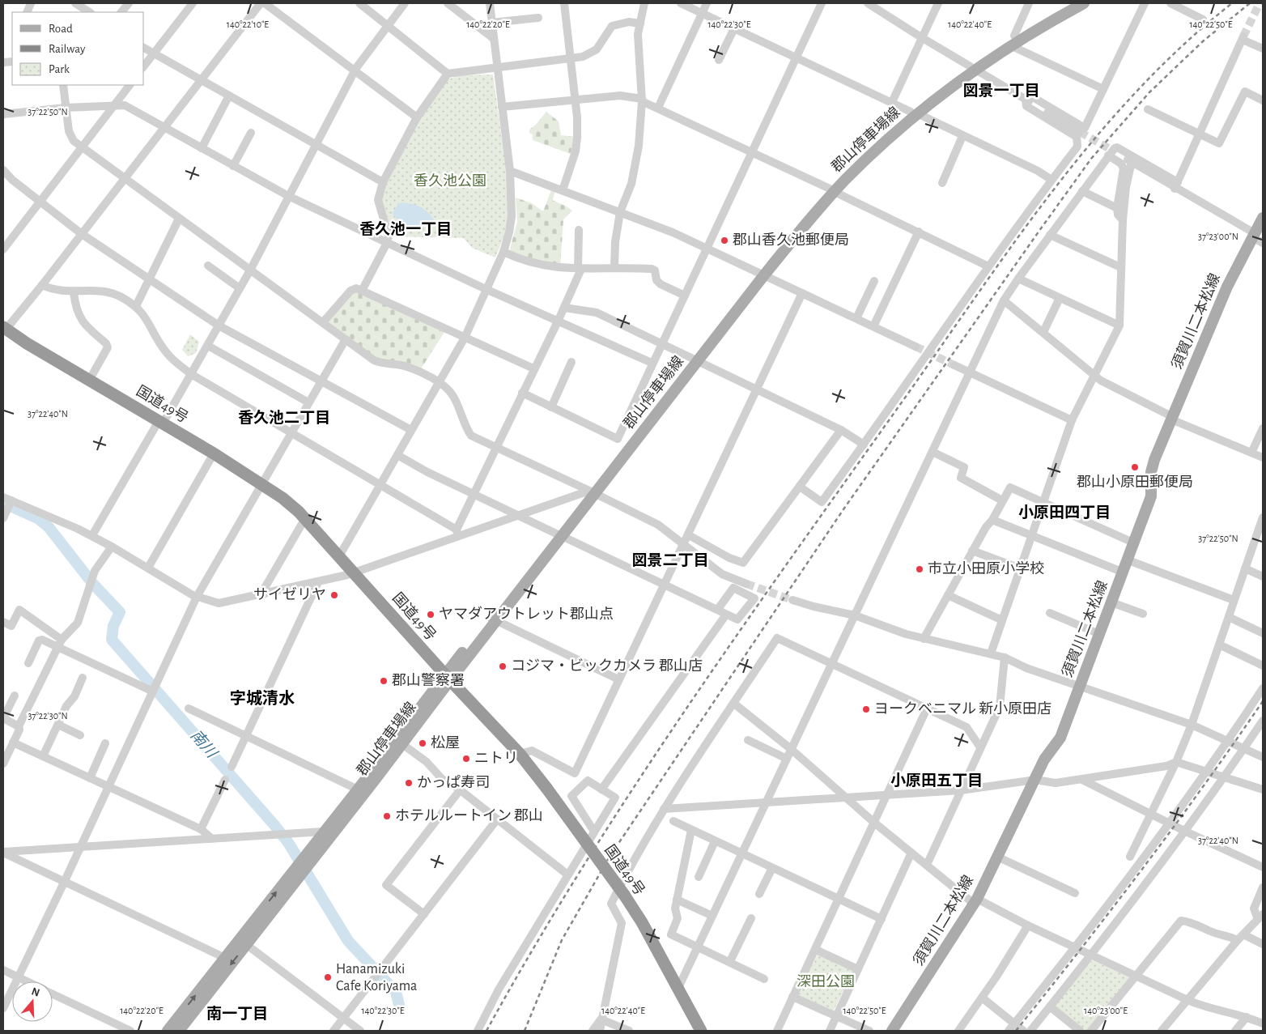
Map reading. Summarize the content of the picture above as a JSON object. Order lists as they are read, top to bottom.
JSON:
{
  "streets": {
    "highway": ["国道49号"],
    "main road": ["郡山停車場線", "須賀川二本松線"]
  },
  "crossings": [
    ["郡山停車場線", "国道49号"]
  ],
  "districts": [
    "図景一丁目",
    "香久池一丁目",
    "香久池二丁目",
    "小原田四丁目",
    "図景二丁目",
    "字城清水",
    "小原田五丁目",
    "南一丁目"
  ],
  "water": ["南川"],
  "parks": ["香久池公園", "深田公園"],
  "places": [
    "郡山香久池郵便局",
    "郡山小原田郵便局",
    "市立小田原小学校",
    "サイゼリヤ",
    "ヤマダアウトレット郡山点",
    "コジマ・ビックカメラ 郡山店",
    "郡山警察署",
    "ヨークベニマル 新小原田店",
    "松屋",
    "ニトリ",
    "かっぱ寿司",
    "ホテルルートイン 郡山",
    "Hanamizuki Cafe Koriyama"
  ],
  "legend": ["Road", "Railway", "Park"],
  "north": "top",
  "coordinates": [
    "140°22'20\"E",
    "140°22'30\"E",
    "140°22'40\"E",
    "140°22'50\"E",
    "140°22'10\"E",
    "37°22'50\"N",
    "37°23'00\"N",
    "37°22'40\"N",
    "37°22'30\"N",
    "140°23'00\"E"
  ]
}
